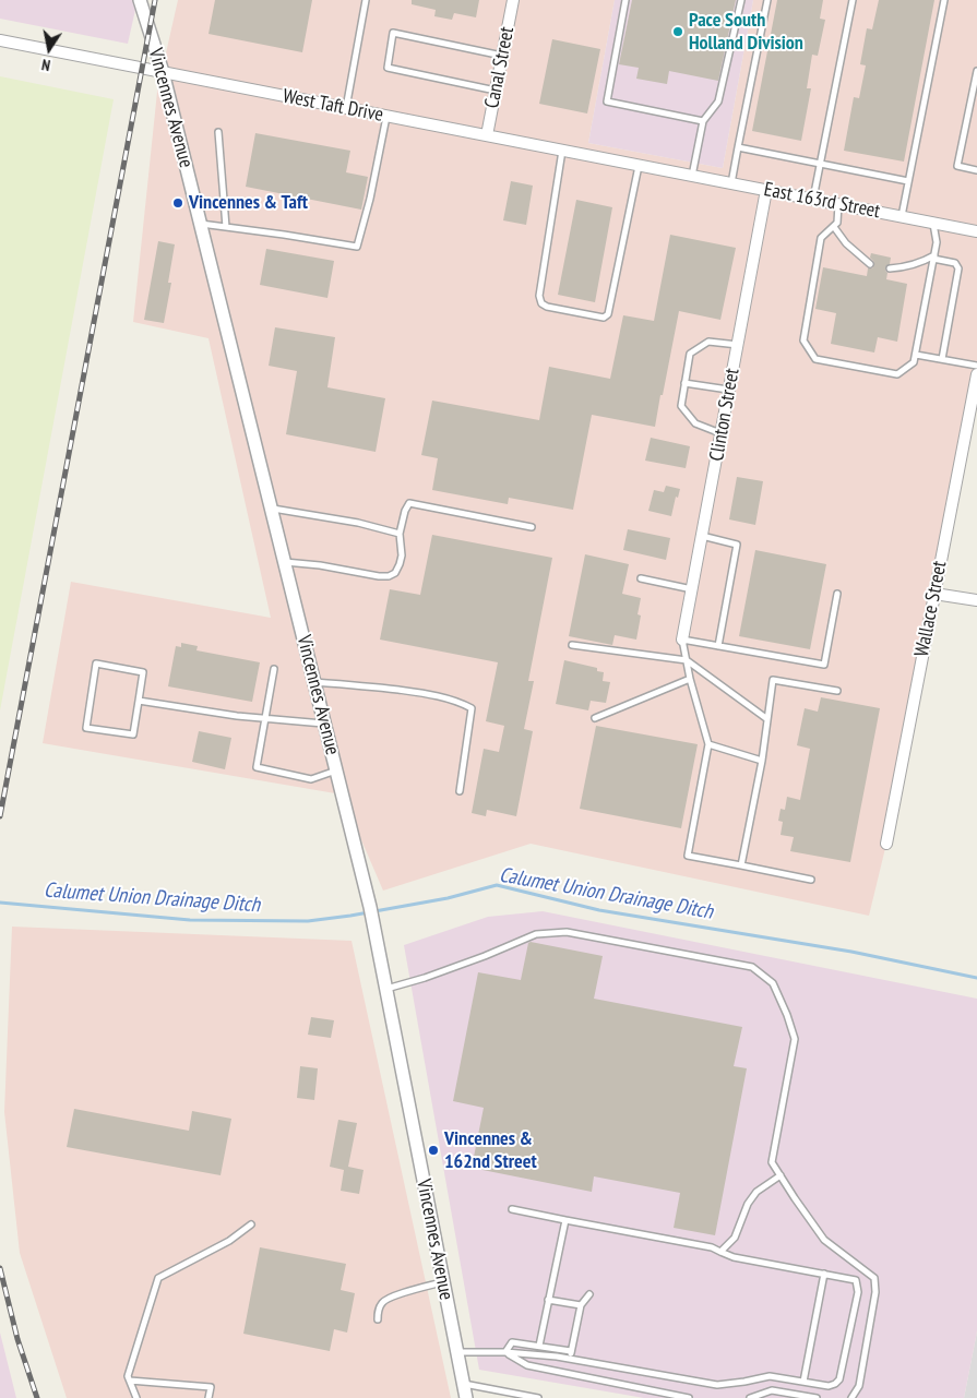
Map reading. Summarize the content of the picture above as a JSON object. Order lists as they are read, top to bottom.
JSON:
{
  "streets": {
    "street": [
      "Canal Street",
      "West Taft Drive",
      "Vincennes Avenue",
      "East 163rd Street",
      "Clinton Street",
      "Wallace Street"
    ]
  },
  "crossings": [
    ["Canal Street", "West Taft Drive"],
    ["West Taft Drive", "Vincennes Avenue"],
    ["West Taft Drive", "East 163rd Street"],
    ["East 163rd Street", "Clinton Street"]
  ],
  "water": ["Calumet Union Drainage Ditch"],
  "places": ["Pace South Holland Division", "Vincennes & Taft", "Vincennes & 162nd Street"],
  "north": "bottom"
}
